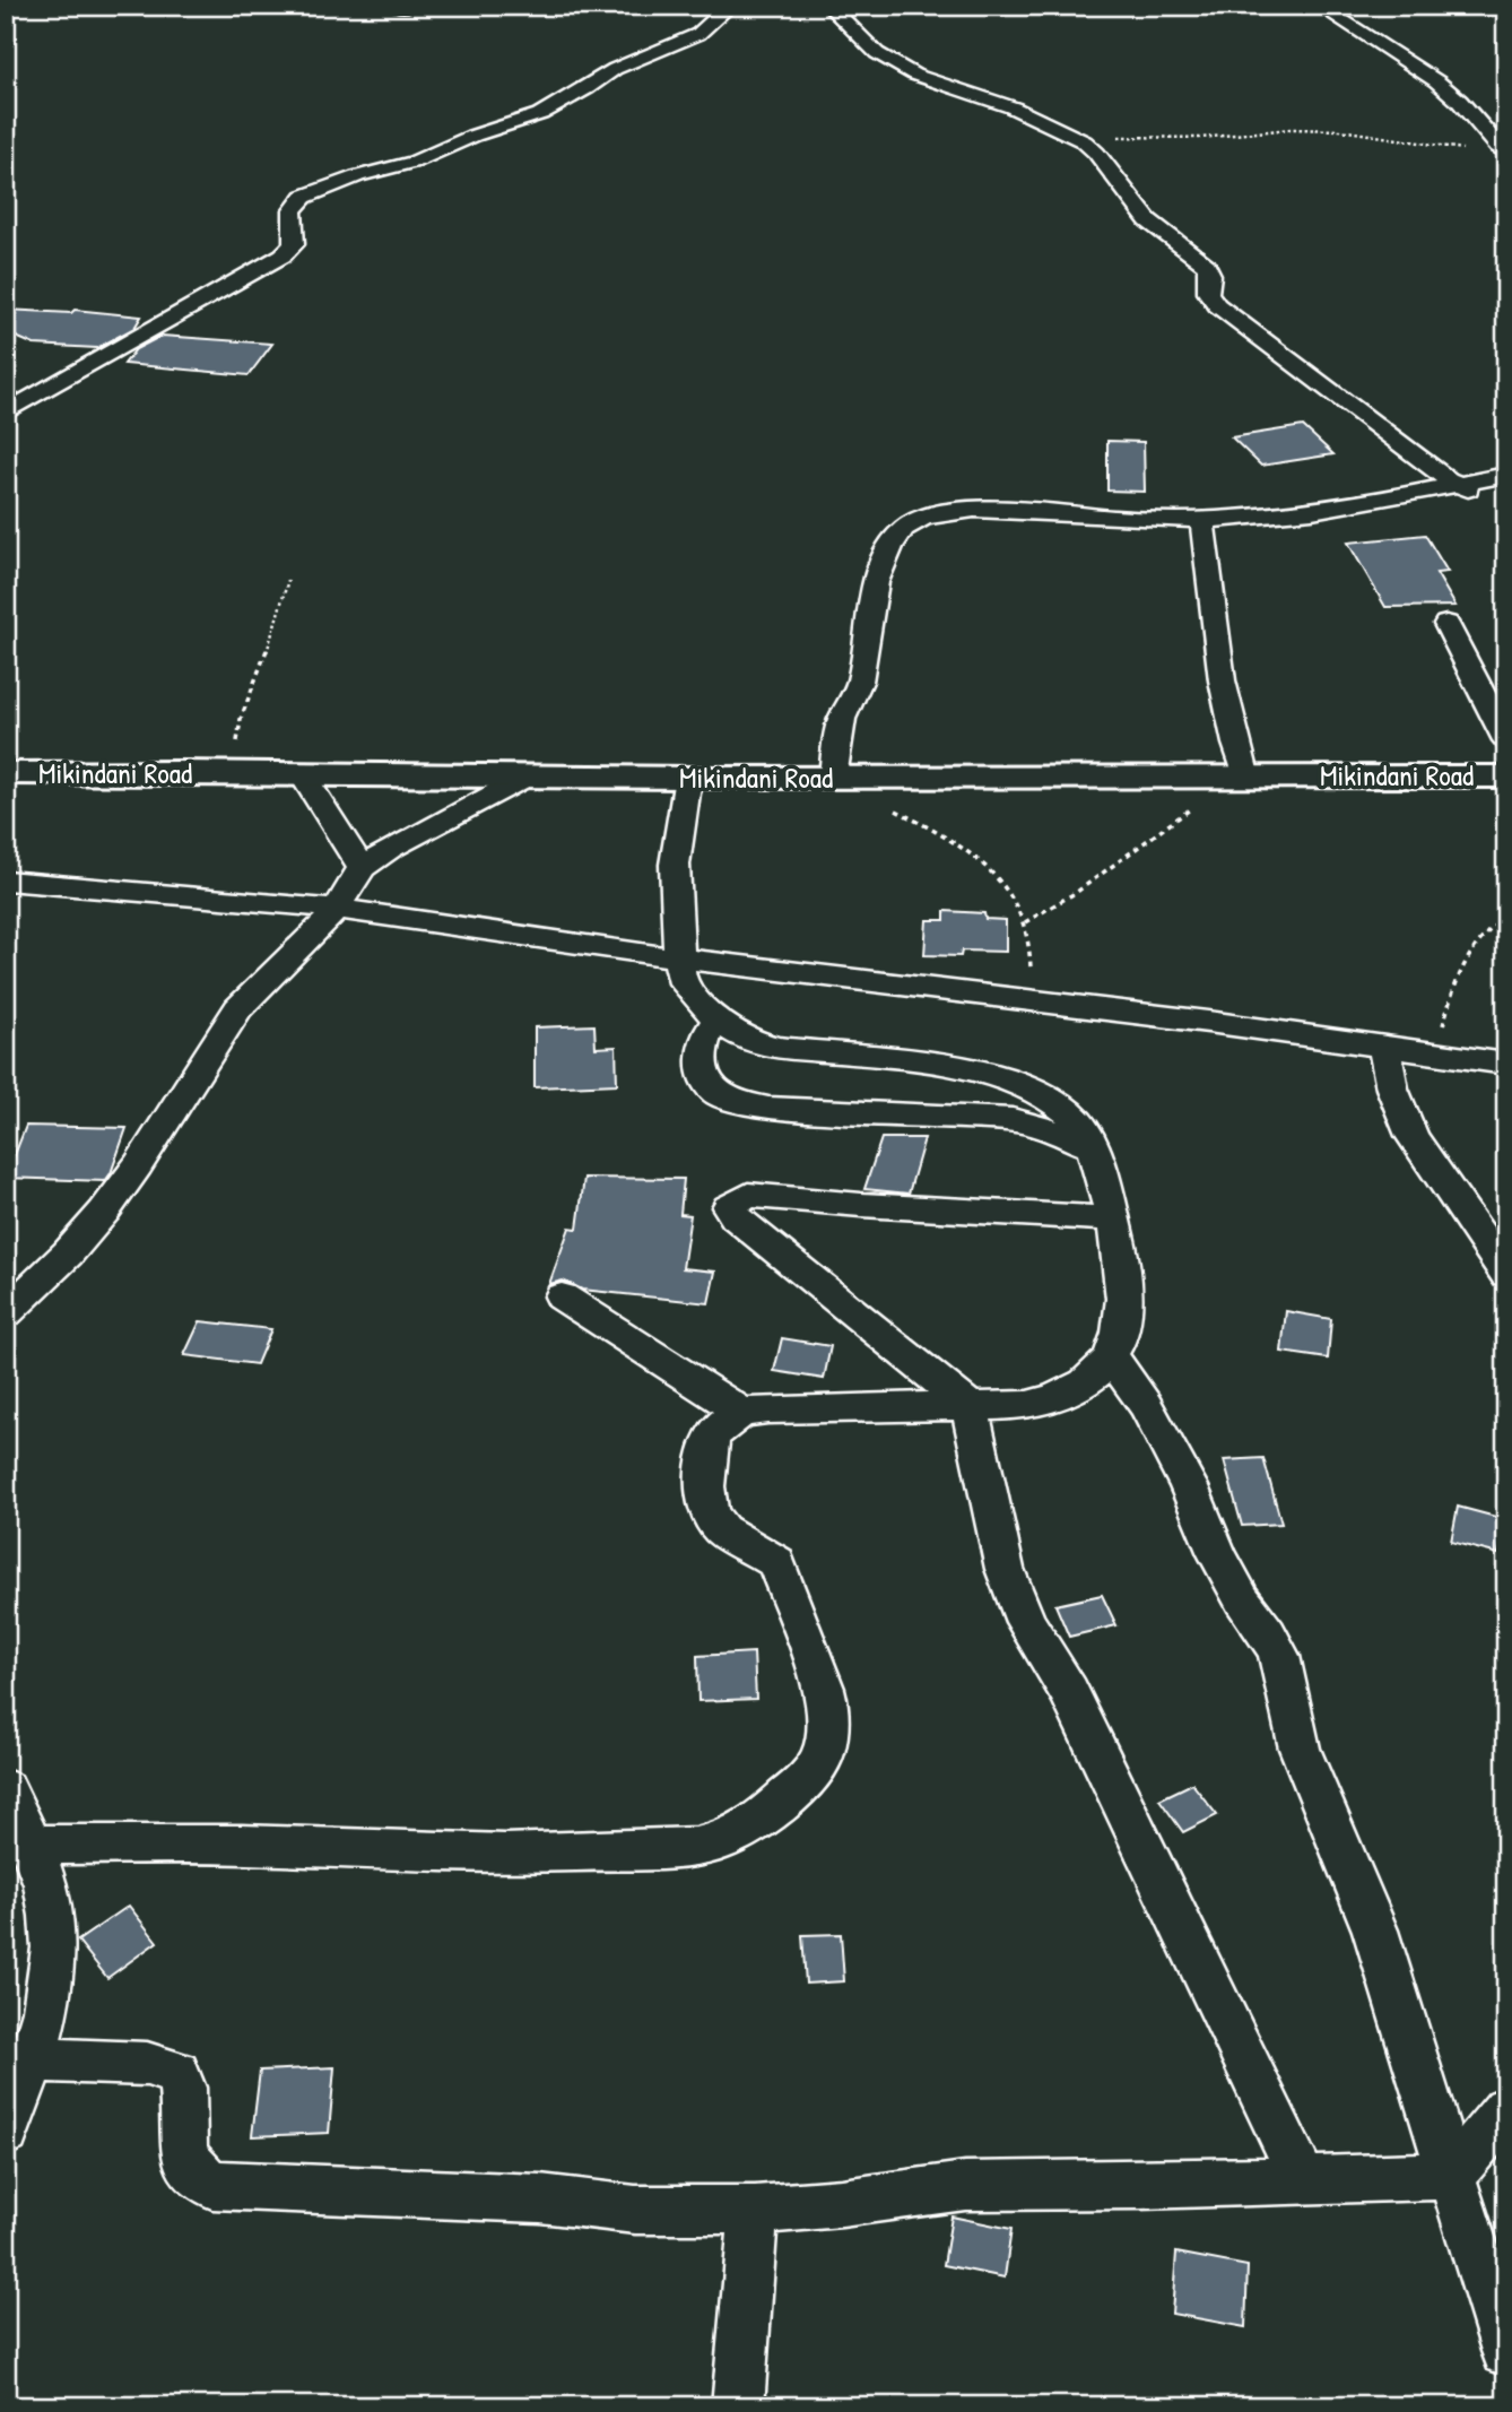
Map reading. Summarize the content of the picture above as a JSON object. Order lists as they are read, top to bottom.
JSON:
{
  "streets": {
    "highway": ["Mikindani Road"]
  }
}
